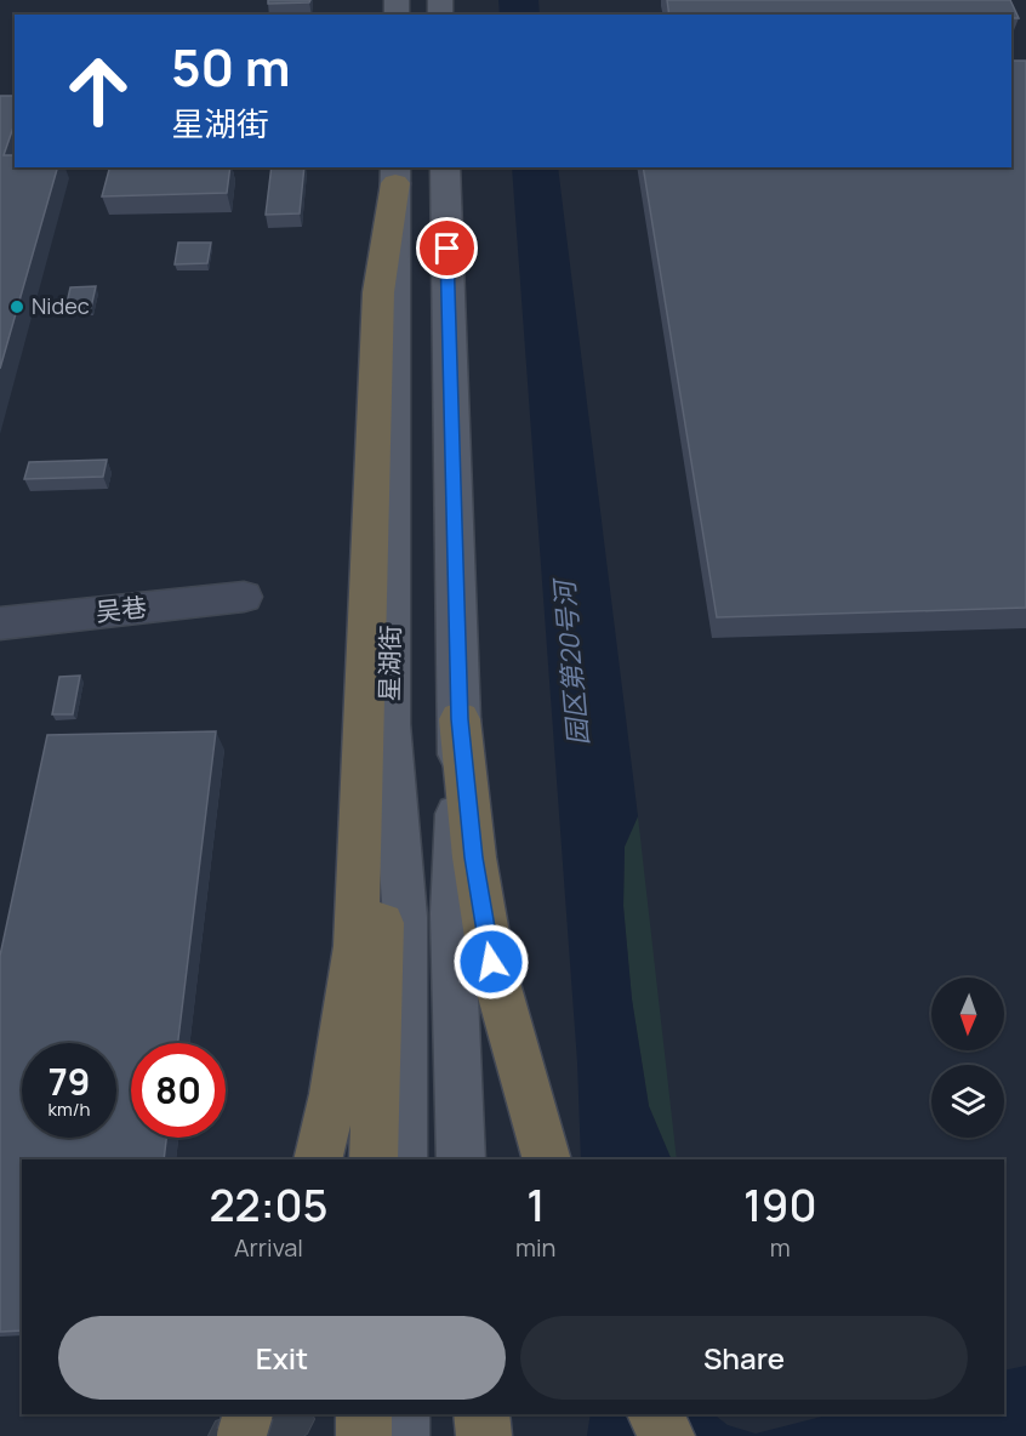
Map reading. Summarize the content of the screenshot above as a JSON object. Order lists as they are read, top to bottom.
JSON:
{
  "streets": {
    "main road": ["星湖街"],
    "street": ["吴巷"]
  },
  "water": ["园区第20号河"],
  "places": ["Nidec"],
  "north": "bottom",
  "page": {
    "turn": ["50 m", "星湖街"],
    "speed": "79 km/h",
    "limit": "80",
    "eta": [
      "22:05",
      "Arrival",
      "1",
      "min",
      "190",
      "m"
    ],
    "buttons": ["Exit", "Share"]
  }
}
